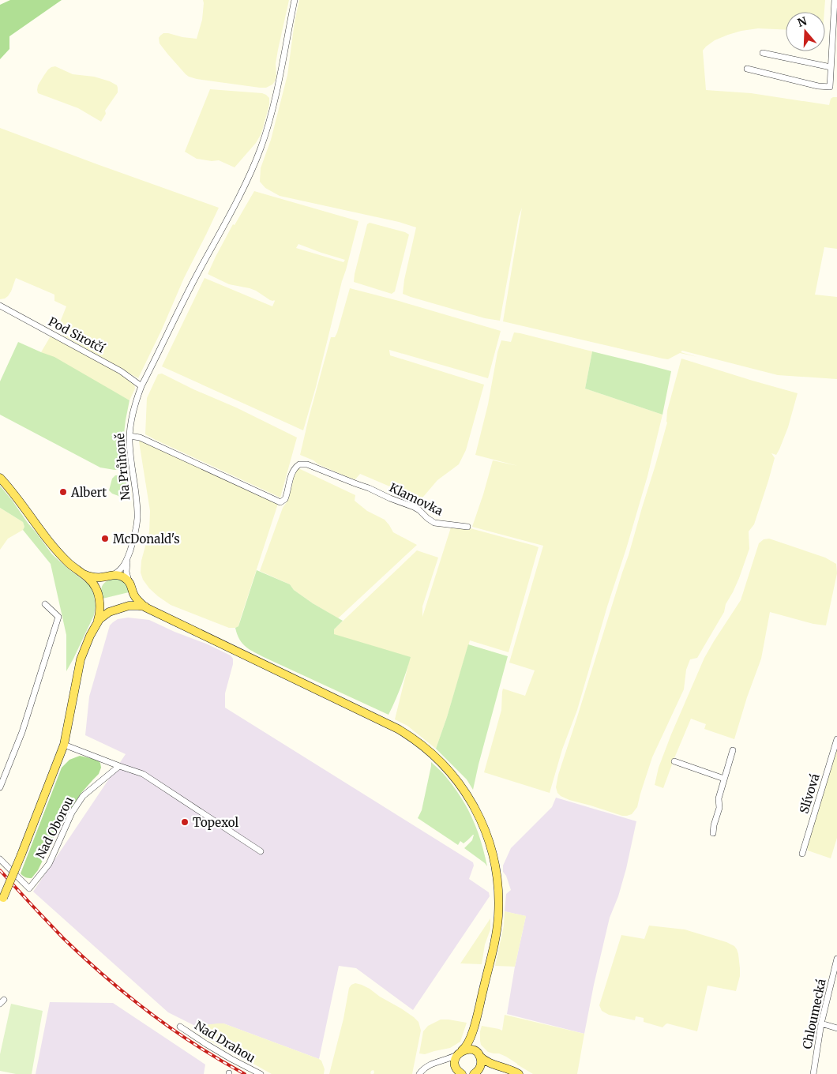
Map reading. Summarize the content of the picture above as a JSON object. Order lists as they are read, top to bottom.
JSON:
{
  "streets": {
    "street": [
      "Pod Sirotčí",
      "Na Průhoně",
      "Klamovka",
      "Slívová",
      "Nad Oborou",
      "Chloumecká",
      "Nad Drahou"
    ]
  },
  "crossings": [
    ["Pod Sirotčí", "Na Průhoně"],
    ["Na Průhoně", "Klamovka"]
  ],
  "places": ["Albert", "McDonald's", "Topexol"],
  "north": "top"
}
